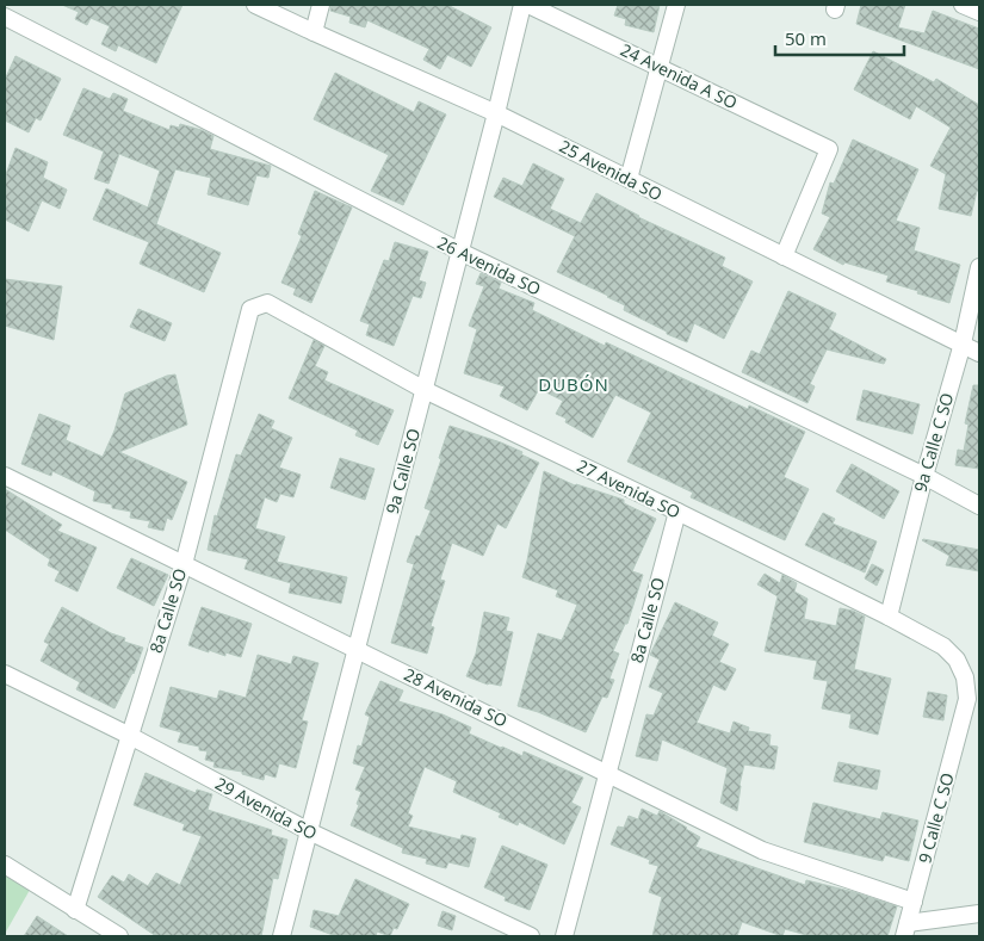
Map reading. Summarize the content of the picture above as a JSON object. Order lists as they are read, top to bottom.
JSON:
{
  "streets": {
    "street": [
      "24 Avenida A SO",
      "25 Avenida SO",
      "26 Avenida SO",
      "9a Calle C SO",
      "9a Calle SO",
      "27 Avenida SO",
      "8a Calle SO",
      "28 Avenida SO",
      "29 Avenida SO",
      "9 Calle C SO"
    ]
  },
  "crossings": [
    ["24 Avenida A SO", "25 Avenida SO"],
    ["25 Avenida SO", "9a Calle C SO"],
    ["25 Avenida SO", "9a Calle SO"],
    ["26 Avenida SO", "9a Calle C SO"],
    ["26 Avenida SO", "9a Calle SO"],
    ["9a Calle C SO", "27 Avenida SO"],
    ["9a Calle SO", "27 Avenida SO"],
    ["9a Calle SO", "28 Avenida SO"],
    ["9a Calle SO", "29 Avenida SO"],
    ["27 Avenida SO", "8a Calle SO"],
    ["27 Avenida SO", "9 Calle C SO"],
    ["8a Calle SO", "28 Avenida SO"],
    ["8a Calle SO", "29 Avenida SO"],
    ["28 Avenida SO", "9 Calle C SO"]
  ],
  "districts": ["DUBÓN"],
  "scale_bar": "50 m"
}
